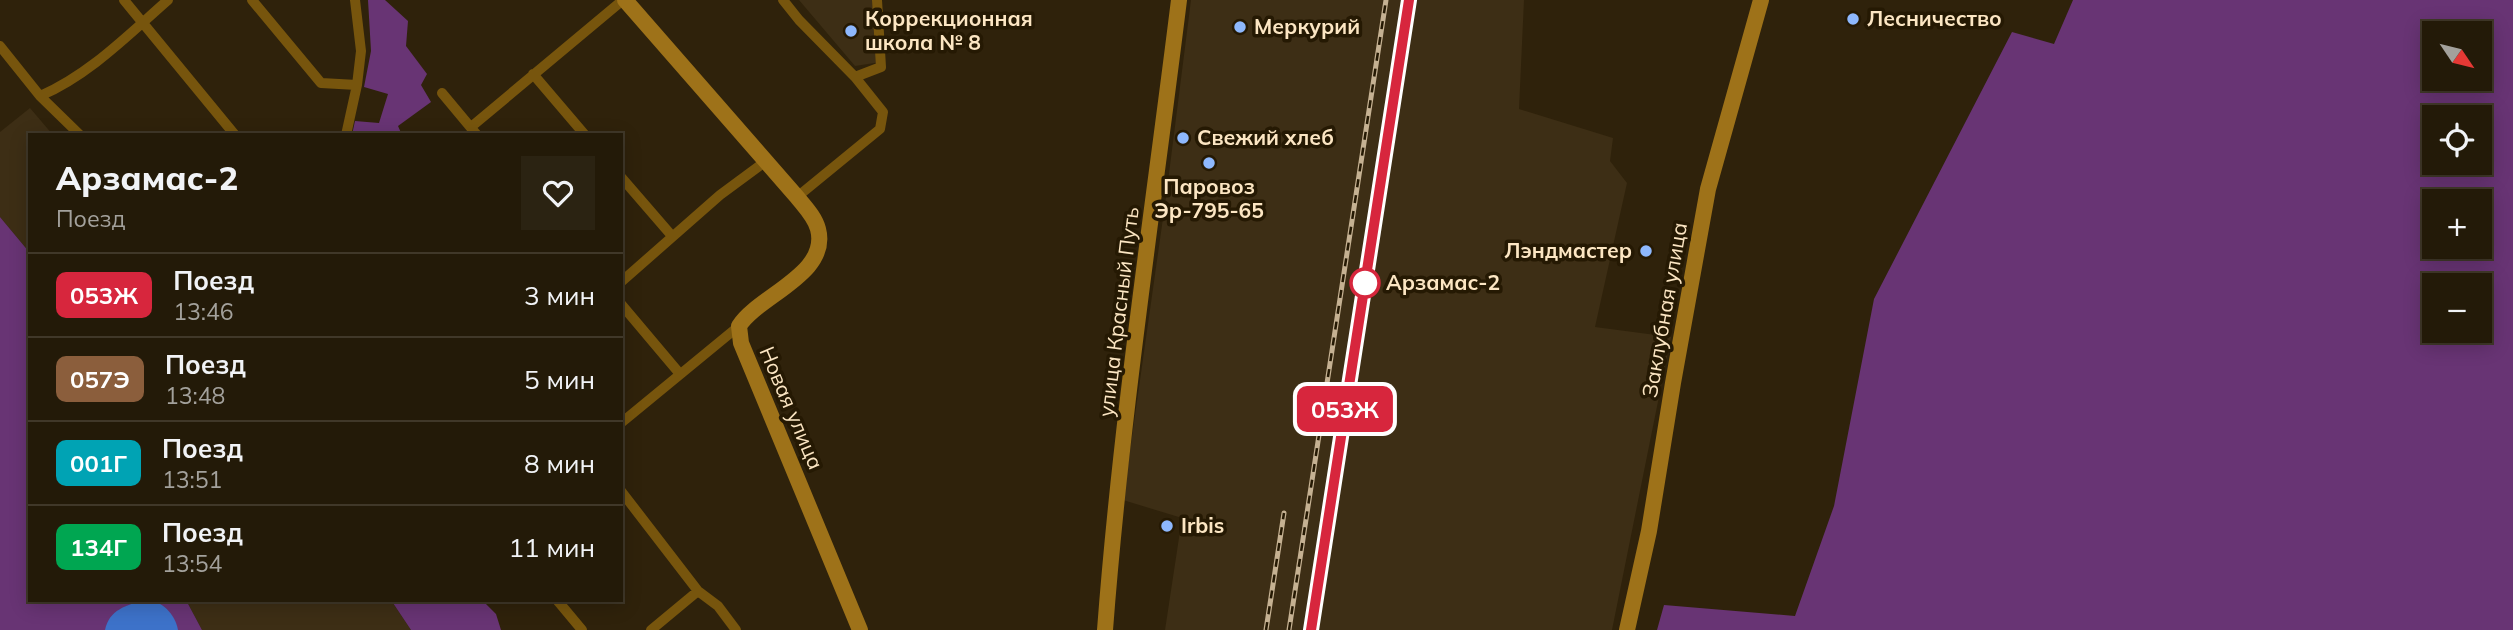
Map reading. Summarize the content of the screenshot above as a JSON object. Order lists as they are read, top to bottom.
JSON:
{
  "streets": {
    "main road": ["Заклубная улица", "улица Красный Путь", "Новая улица"]
  },
  "places": [
    "Лесничество",
    "Меркурий",
    "Коррекционная школа № 8",
    "Свежий хлеб",
    "Паровоз Эр-795-65",
    "Лэндмастер",
    "Арзамас-2",
    "Irbis"
  ],
  "north": "bottom right",
  "page": {
    "on_map": "053Ж",
    "map_buttons": ["+", "−"],
    "heading": ["Арзамас-2", "Поезд"],
    "list": [
      {
        "mark": "053Ж",
        "name": "Поезд",
        "note": "13:46",
        "value": "3 мин"
      },
      {
        "mark": "057Э",
        "name": "Поезд",
        "note": "13:48",
        "value": "5 мин"
      },
      {
        "mark": "001Г",
        "name": "Поезд",
        "note": "13:51",
        "value": "8 мин"
      },
      {
        "mark": "134Г",
        "name": "Поезд",
        "note": "13:54",
        "value": "11 мин"
      }
    ]
  }
}
